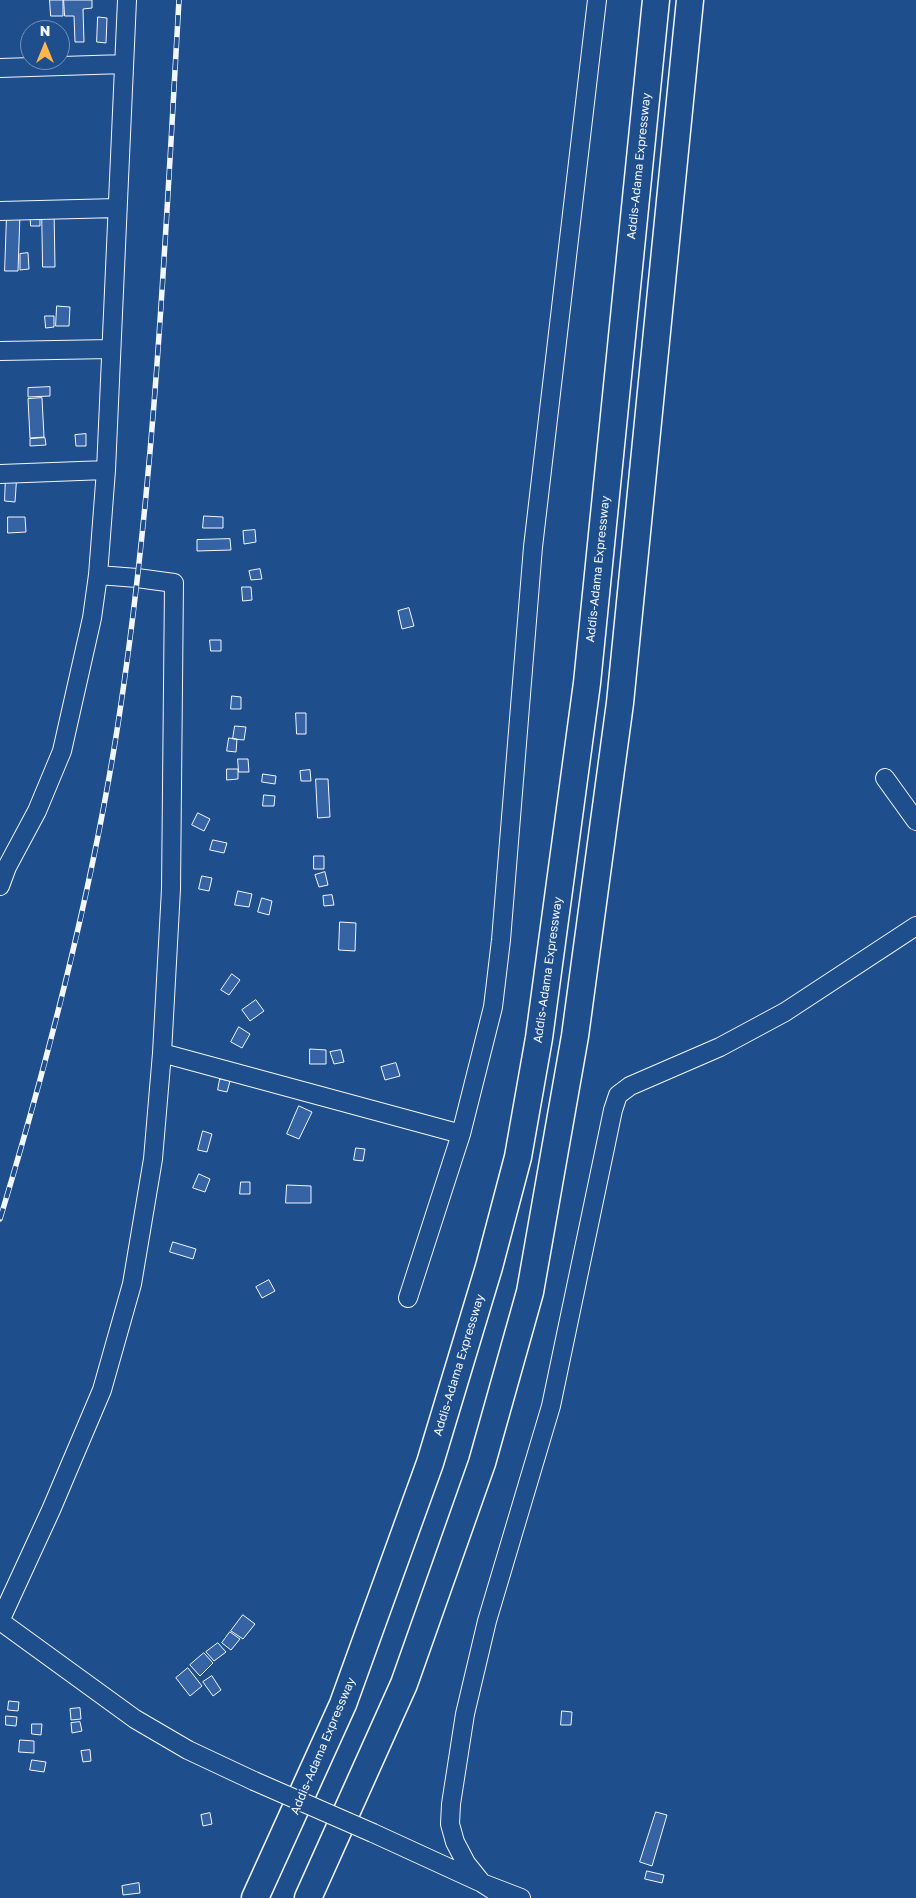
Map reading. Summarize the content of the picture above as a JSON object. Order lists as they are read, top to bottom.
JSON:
{
  "streets": {
    "highway": ["Addis-Adama Expressway"]
  },
  "north": "top"
}
